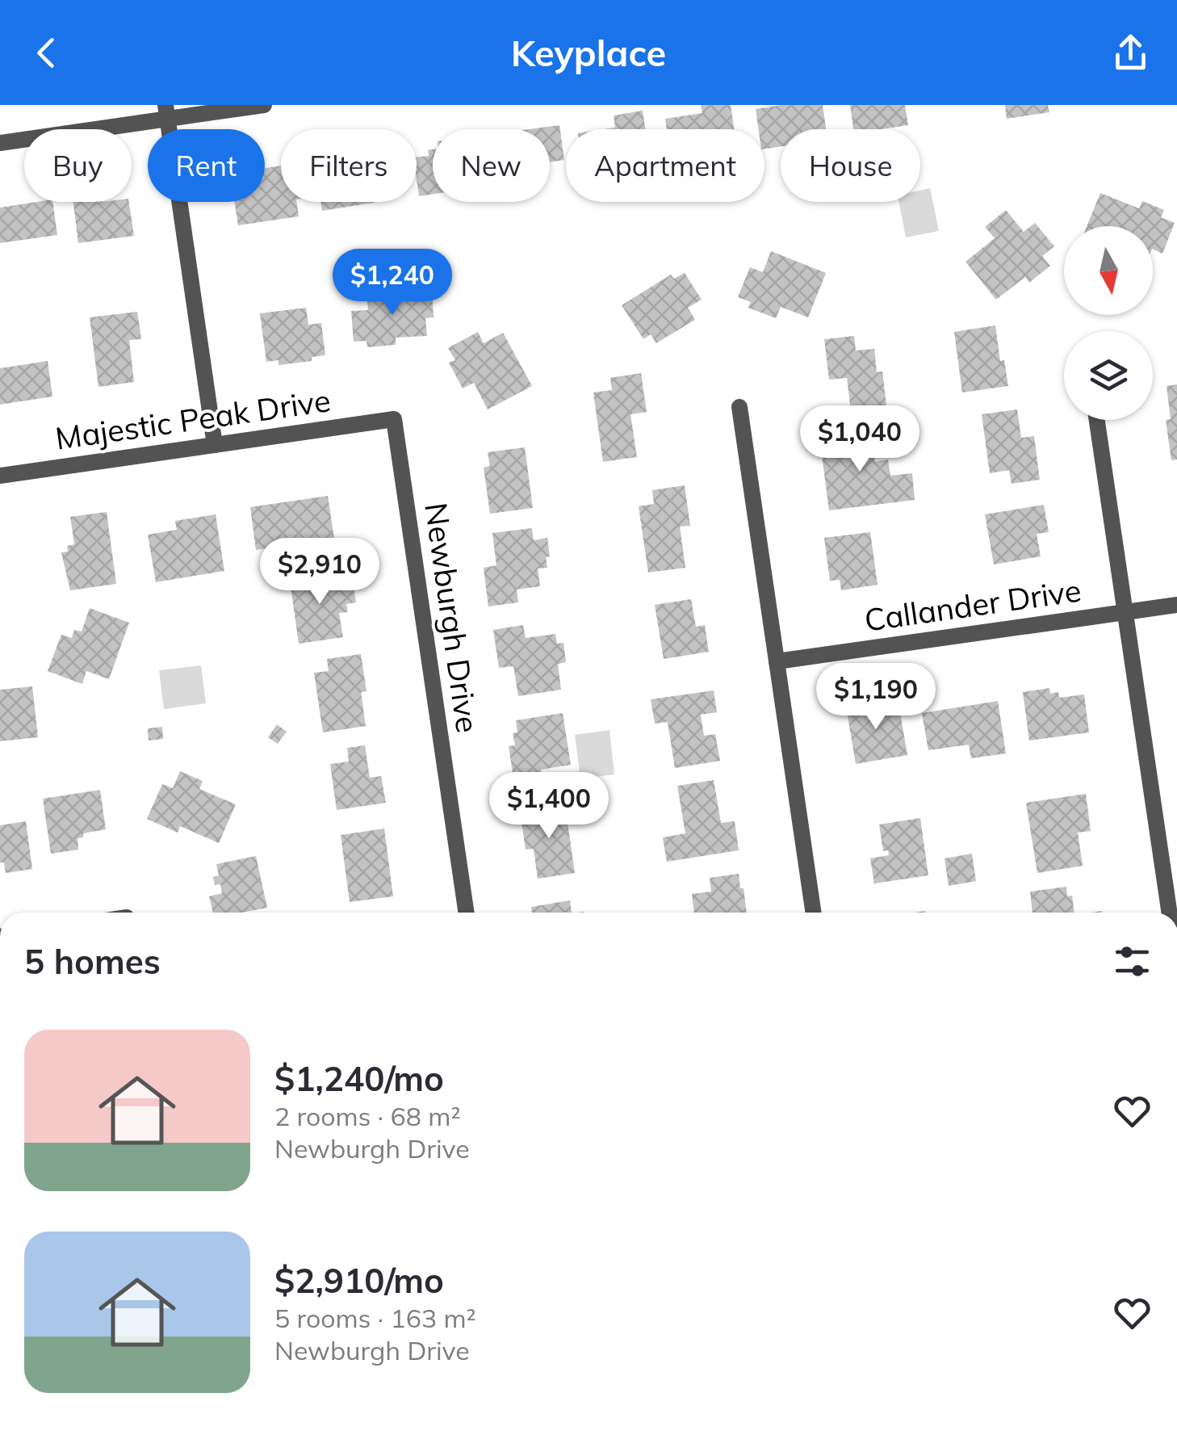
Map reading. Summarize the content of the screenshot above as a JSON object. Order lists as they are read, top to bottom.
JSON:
{
  "streets": {
    "street": ["Majestic Peak Drive", "Callander Drive", "Newburgh Drive"]
  },
  "crossings": [
    ["Majestic Peak Drive", "Newburgh Drive"]
  ],
  "north": "bottom",
  "page": {
    "header": "Keyplace",
    "chip": [
      "Buy",
      "Rent",
      "Filters",
      "New",
      "Apartment",
      "House"
    ],
    "price": [
      "$1,240",
      "$1,040",
      "$2,910",
      "$1,190",
      "$1,400"
    ],
    "heading": "5 homes",
    "list": [
      {
        "name": "$1,240/mo",
        "note": "2 rooms · 68 m² · Newburgh Drive"
      },
      {
        "name": "$2,910/mo",
        "note": "5 rooms · 163 m² · Newburgh Drive"
      }
    ]
  }
}
